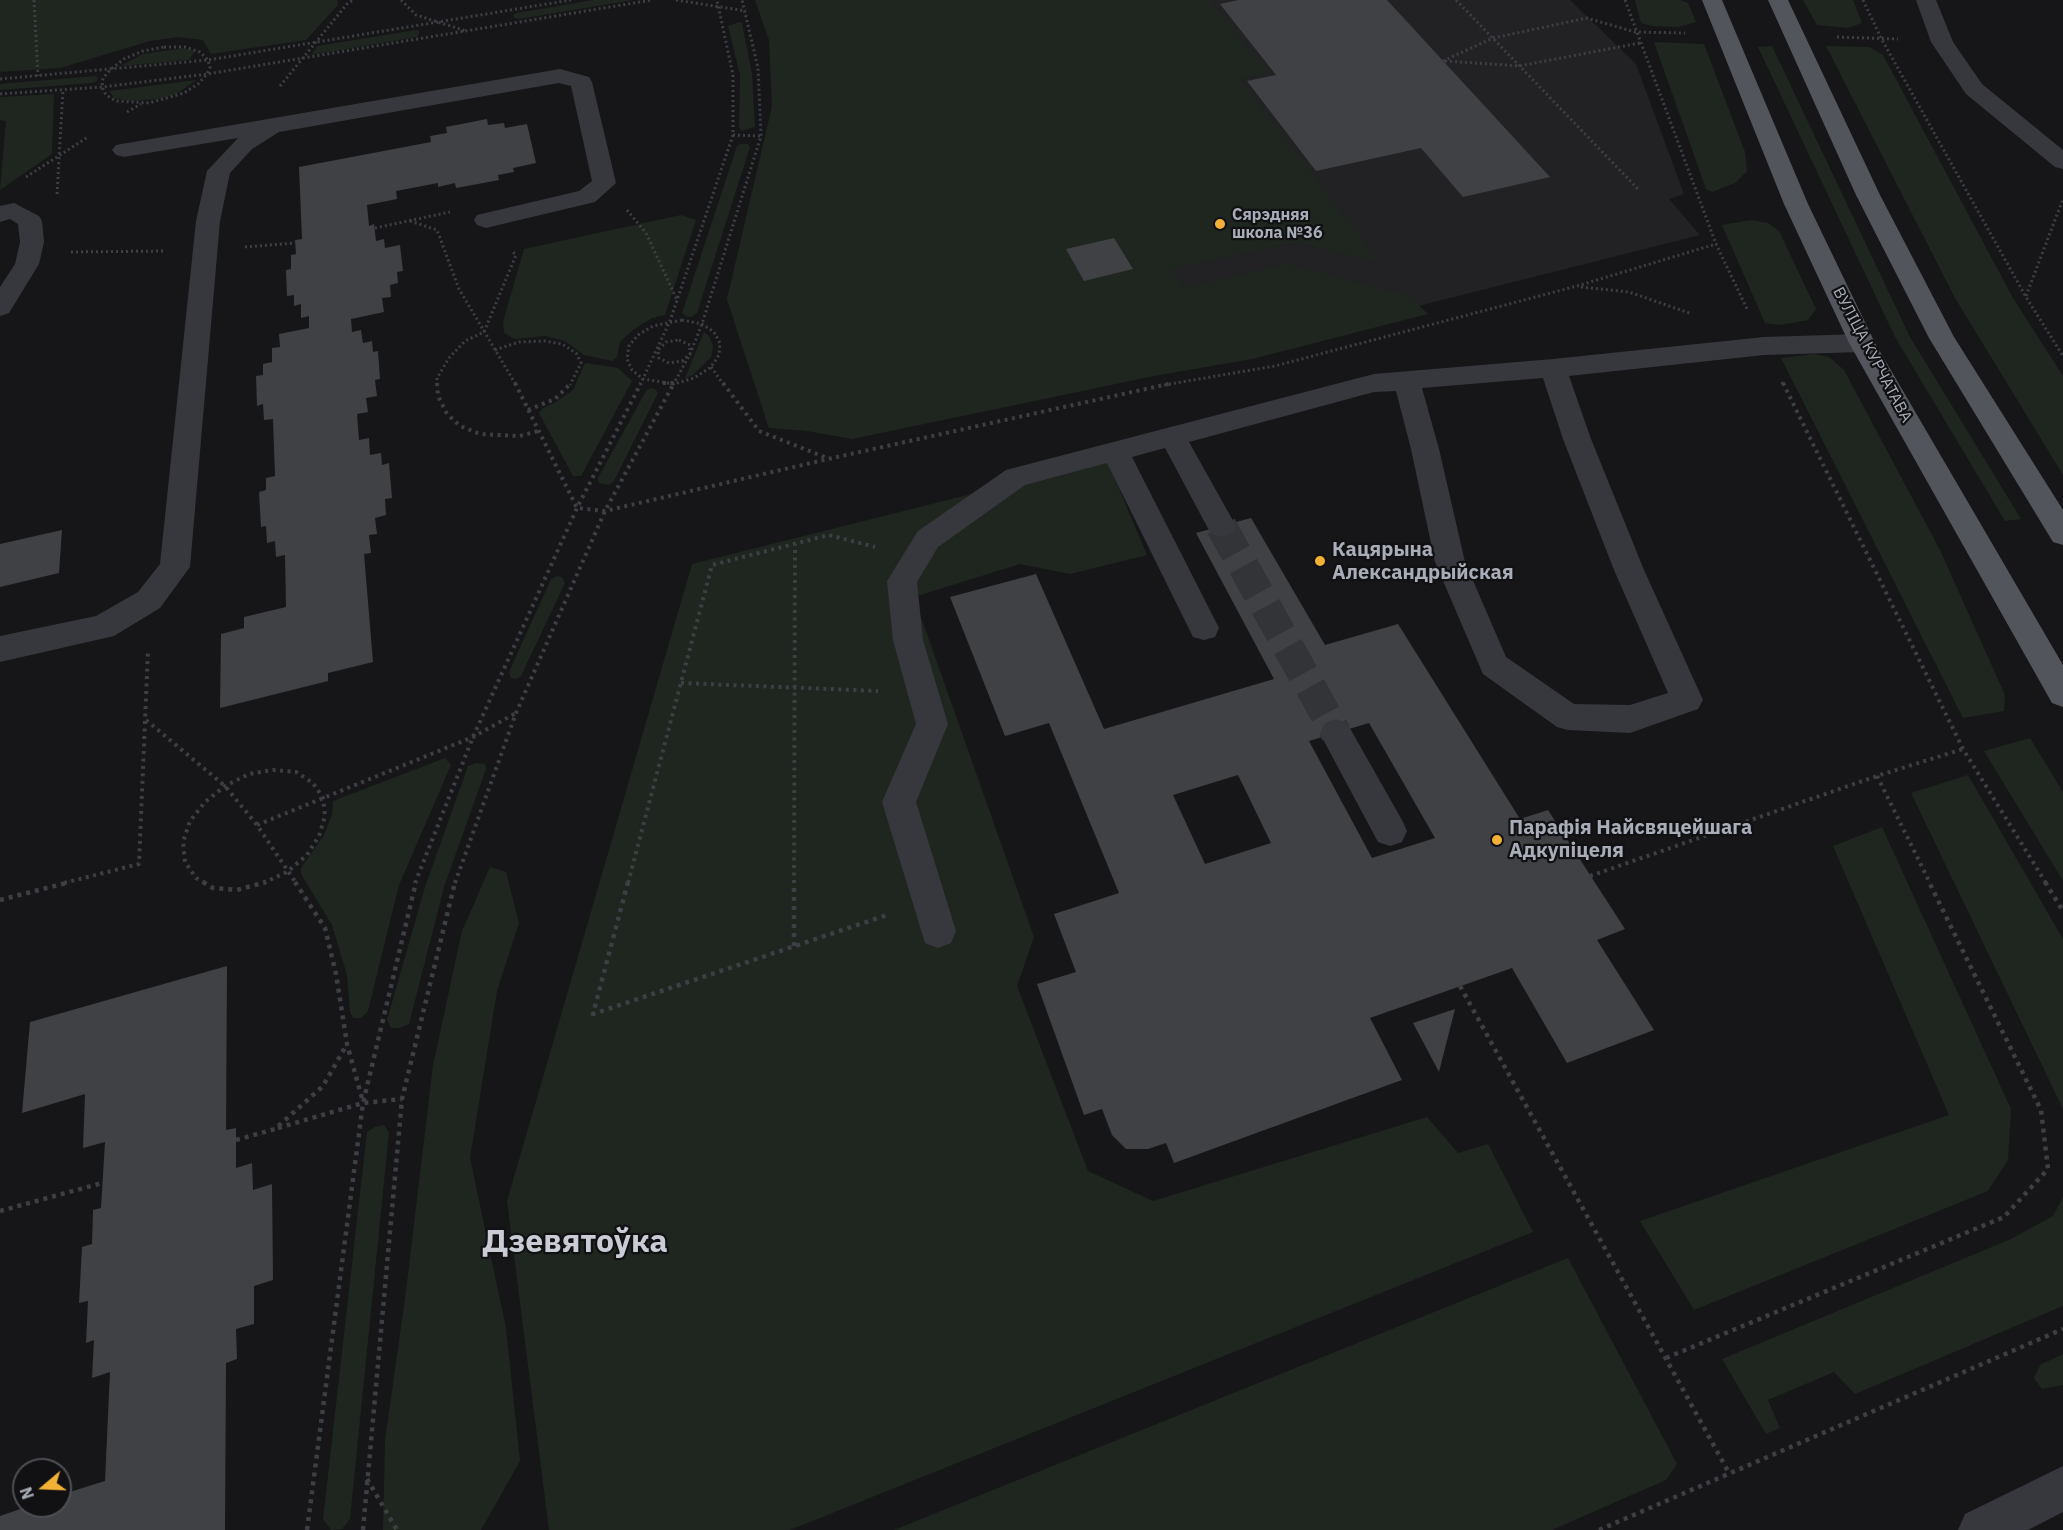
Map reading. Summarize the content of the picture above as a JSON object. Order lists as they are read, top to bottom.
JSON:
{
  "streets": {
    "main road": ["ВУЛІЦА КУРЧАТАВА"]
  },
  "districts": ["Дзевятоўка"],
  "places": ["Сярэдняя школа №36", "Кацярына Александрыйская", "Парафія Найсвяцейшага Адкупіцеля"],
  "north": "left"
}
